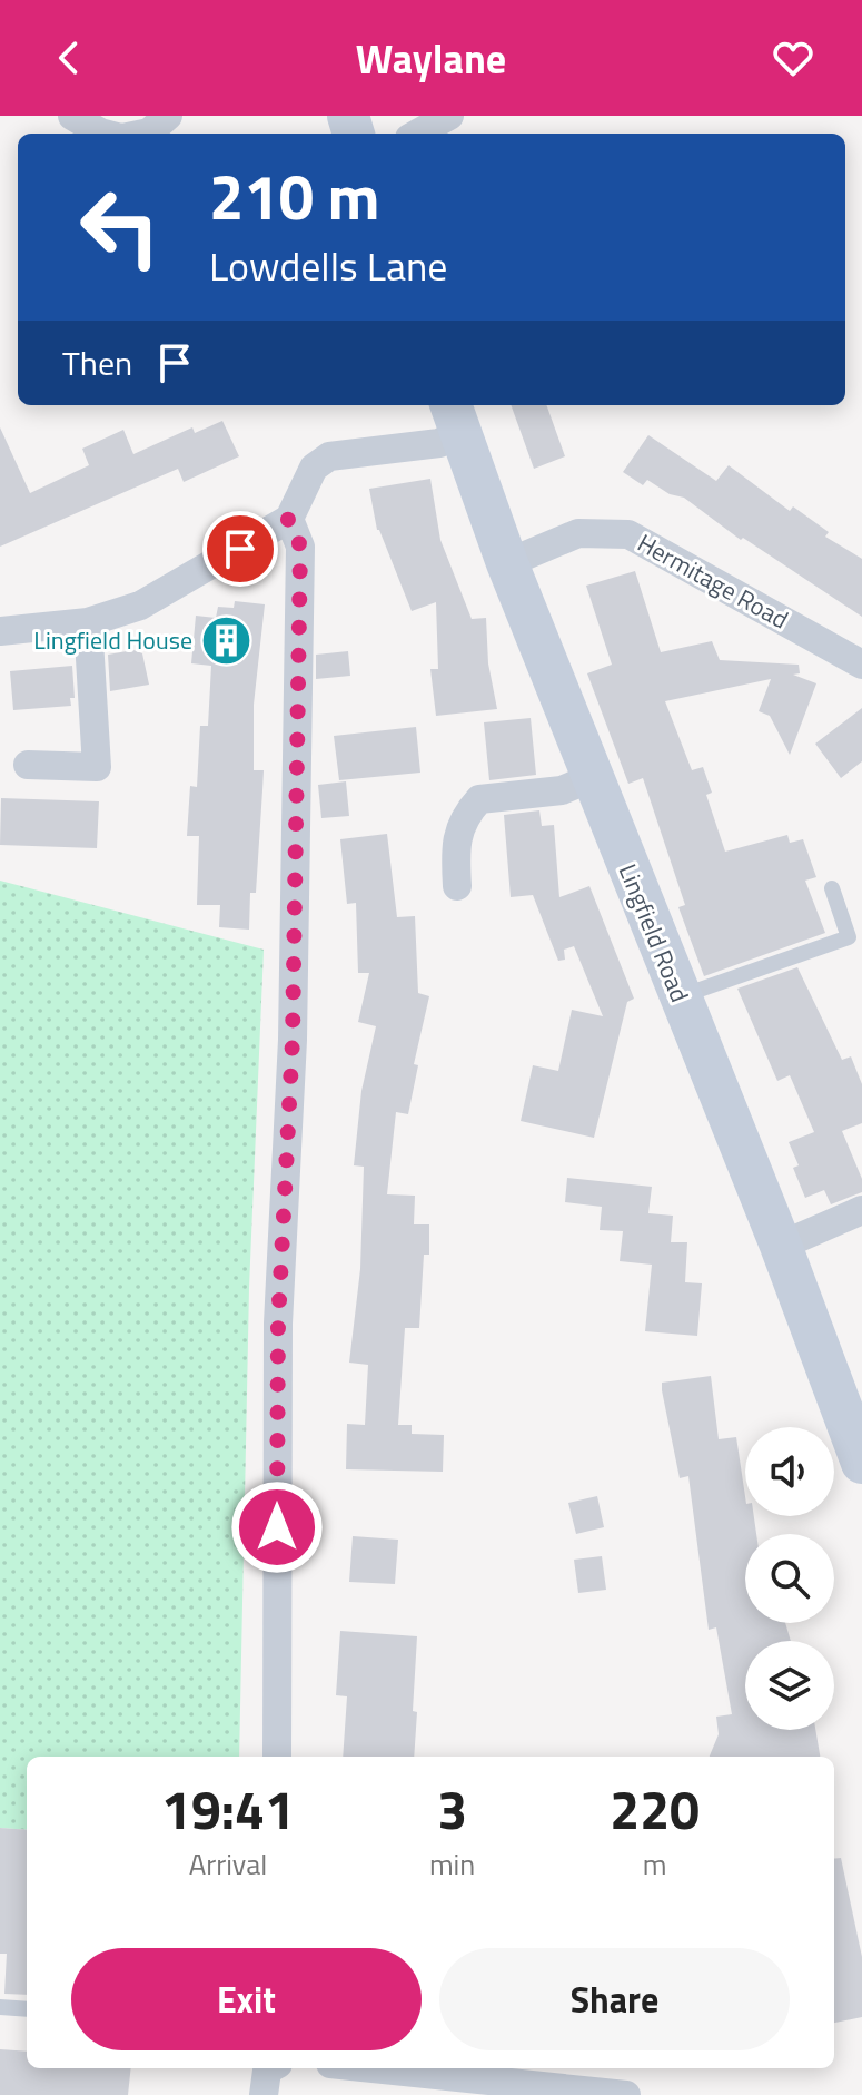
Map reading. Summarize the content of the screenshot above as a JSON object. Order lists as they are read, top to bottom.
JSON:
{
  "streets": {
    "street": ["Hermitage Road", "Lingfield Road"]
  },
  "crossings": [
    ["Hermitage Road", "Lingfield Road"]
  ],
  "places": {
    "building": ["Lingfield House"]
  },
  "page": {
    "header": "Waylane",
    "turn": ["210 m", "Lowdells Lane"],
    "then": "Then",
    "eta": [
      "19:41",
      "Arrival",
      "3",
      "min",
      "220",
      "m"
    ],
    "buttons": ["Exit", "Share"]
  }
}
